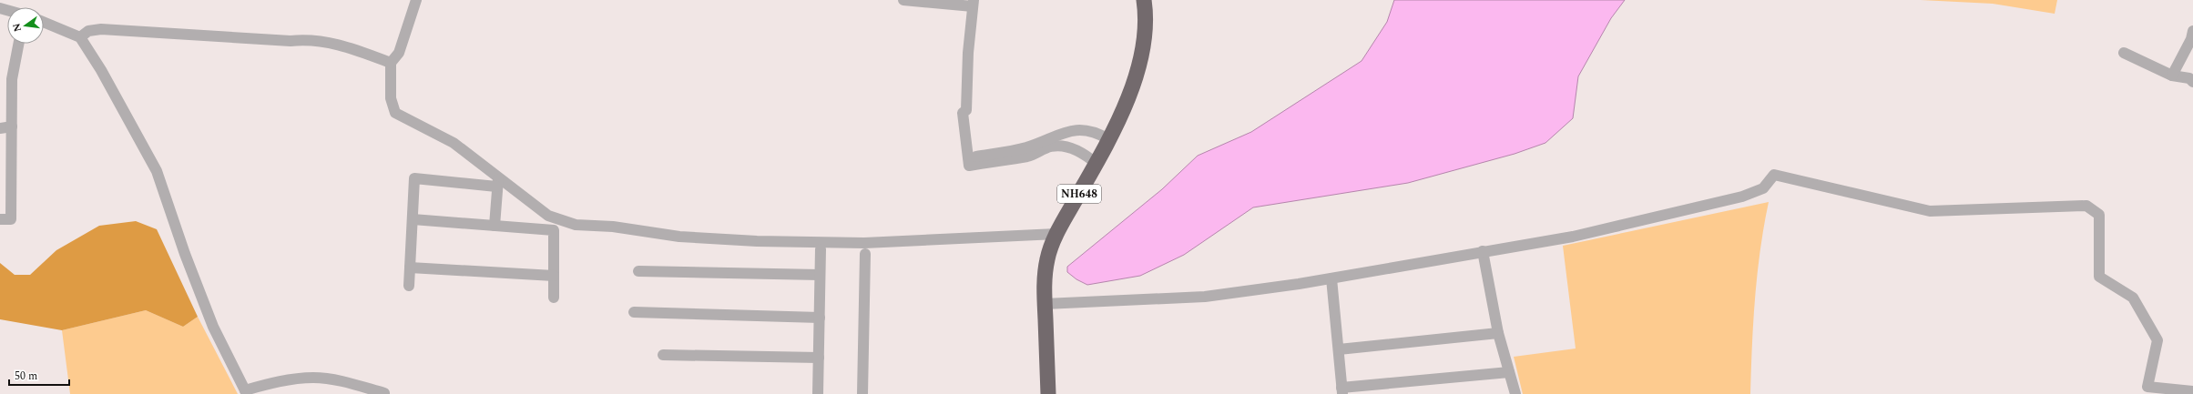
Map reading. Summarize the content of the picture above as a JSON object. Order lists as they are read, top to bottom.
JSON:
{
  "streets": {
    "highway": ["NH648"]
  },
  "scale_bar": "50 m",
  "north": "left"
}
